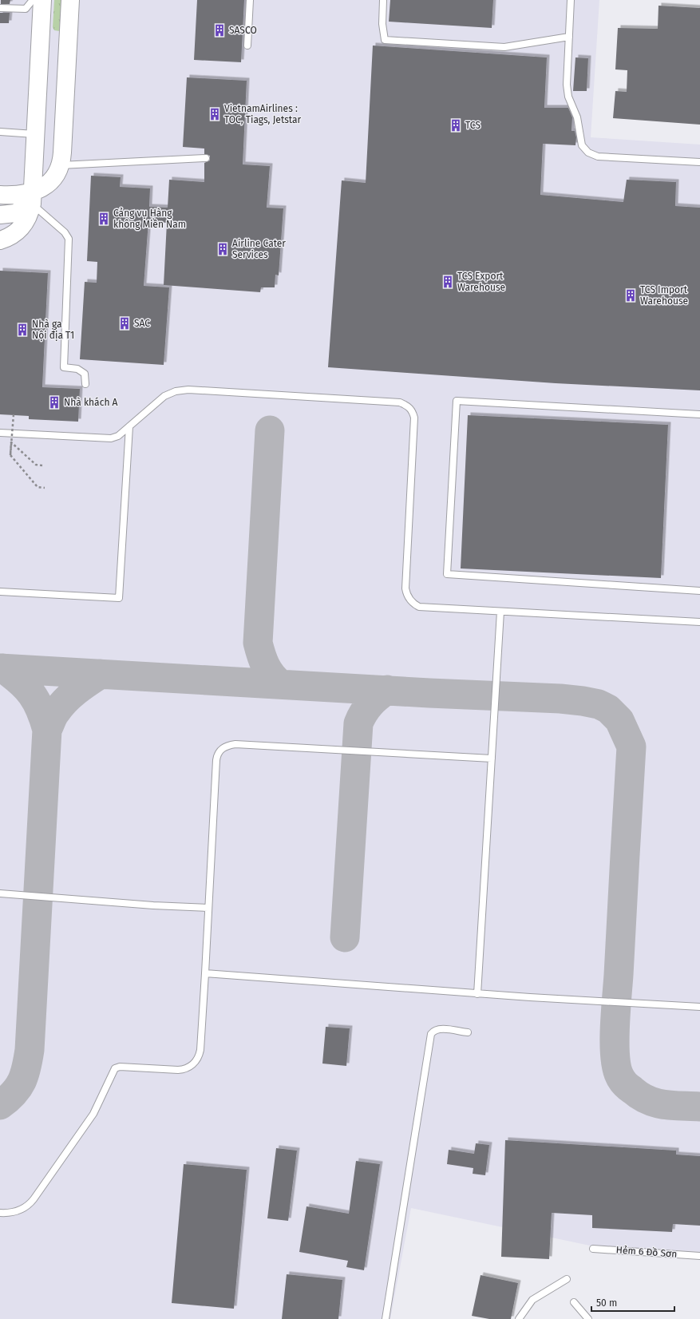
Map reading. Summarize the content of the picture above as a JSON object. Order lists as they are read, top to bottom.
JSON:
{
  "streets": {
    "lane": ["Hẻm 6 Đồ Sơn"]
  },
  "places": {
    "building": [
      "SASCO",
      "VietnamAirlines : TOC, Tiags, Jetstar",
      "TCS",
      "Cảng vụ Hàng không Miền Nam",
      "Airline Cater Services",
      "TCS Export Warehouse",
      "TCS Import Warehouse",
      "SAC",
      "Nhà ga Nội địa T1",
      "Nhà khách A"
    ]
  },
  "scale_bar": "50 m"
}
